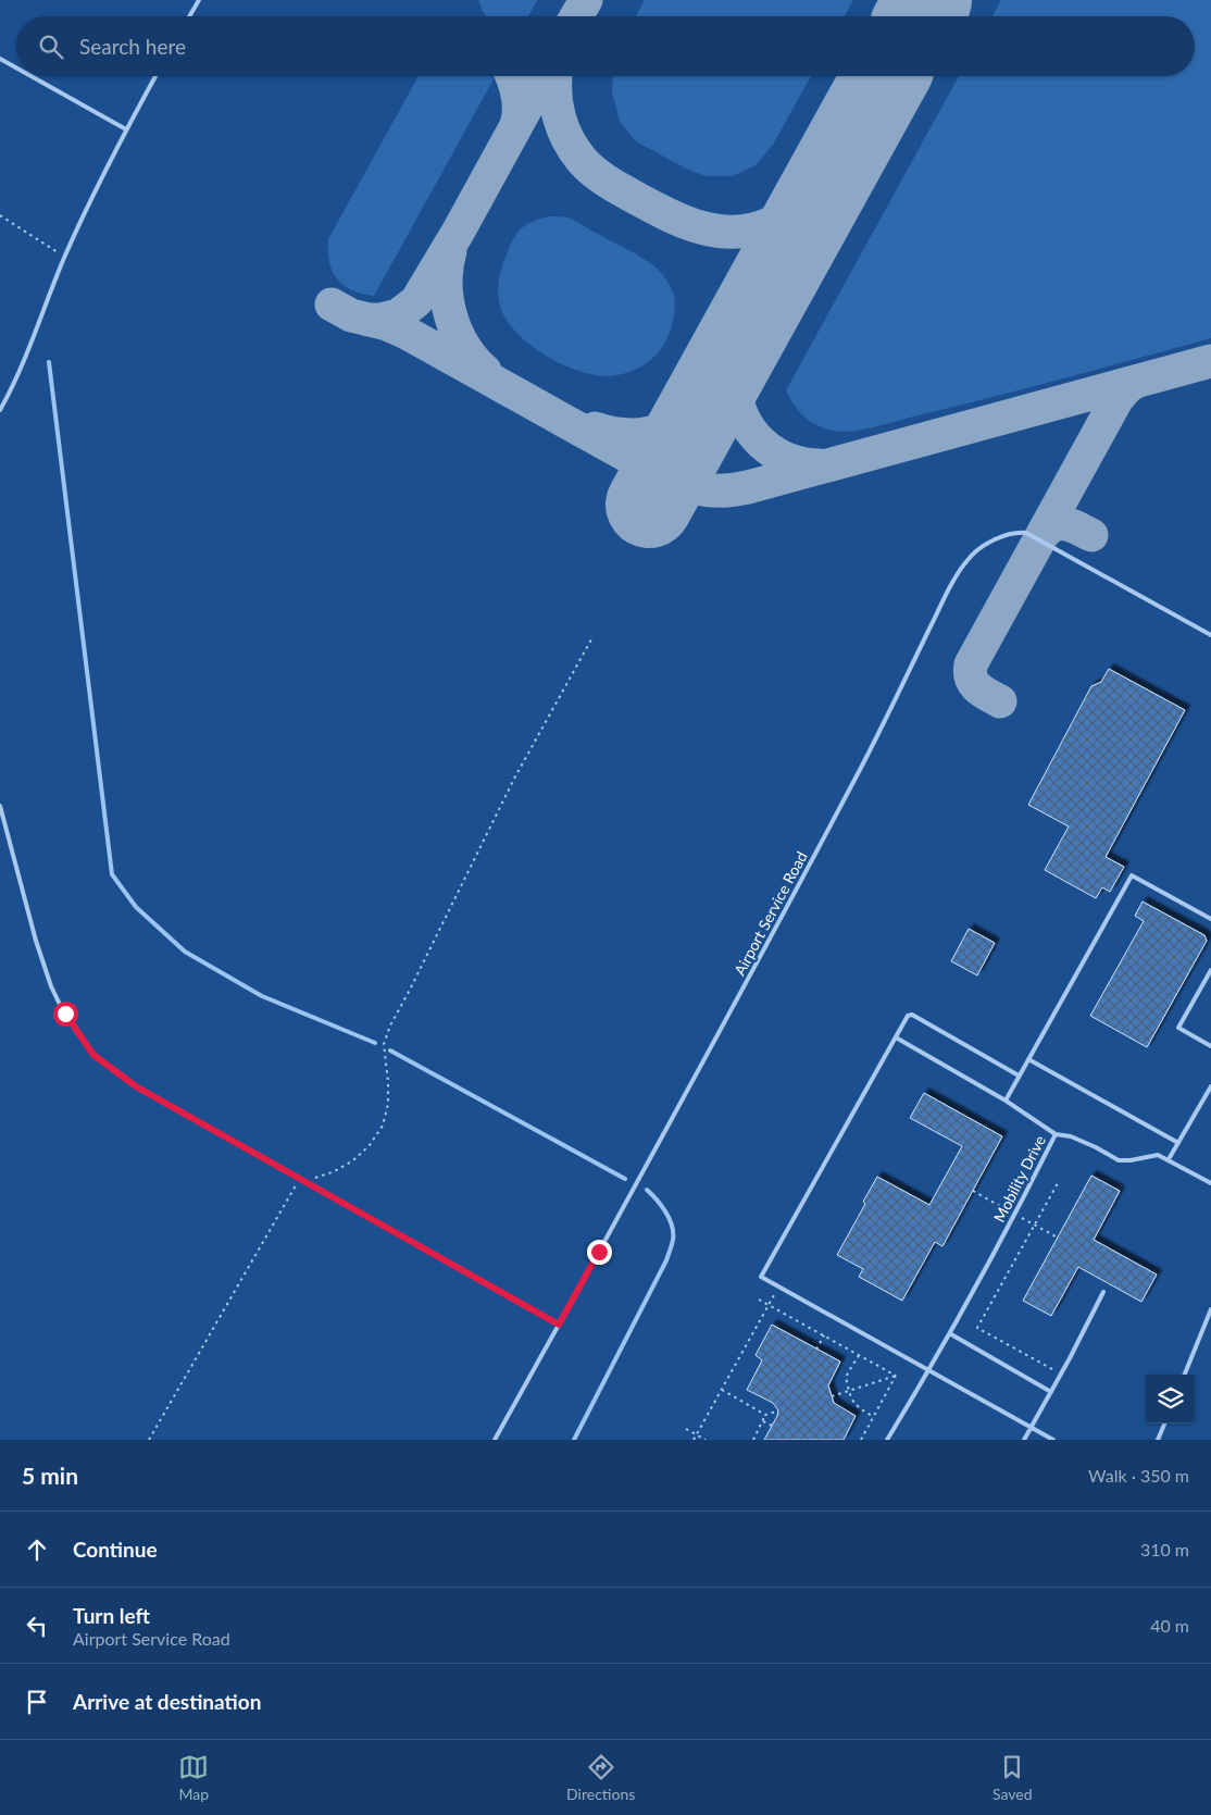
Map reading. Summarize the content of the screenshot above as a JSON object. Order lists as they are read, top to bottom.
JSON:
{
  "streets": {
    "lane": ["Airport Service Road", "Mobility Drive"]
  },
  "page": {
    "search": "Search here",
    "heading": ["5 min", "Walk · 350 m"],
    "list": [
      ["Continue", "310 m"],
      ["Turn left", "Airport Service Road", "40 m"],
      "Arrive at destination"
    ],
    "nav": ["Map", "Directions", "Saved"]
  }
}
